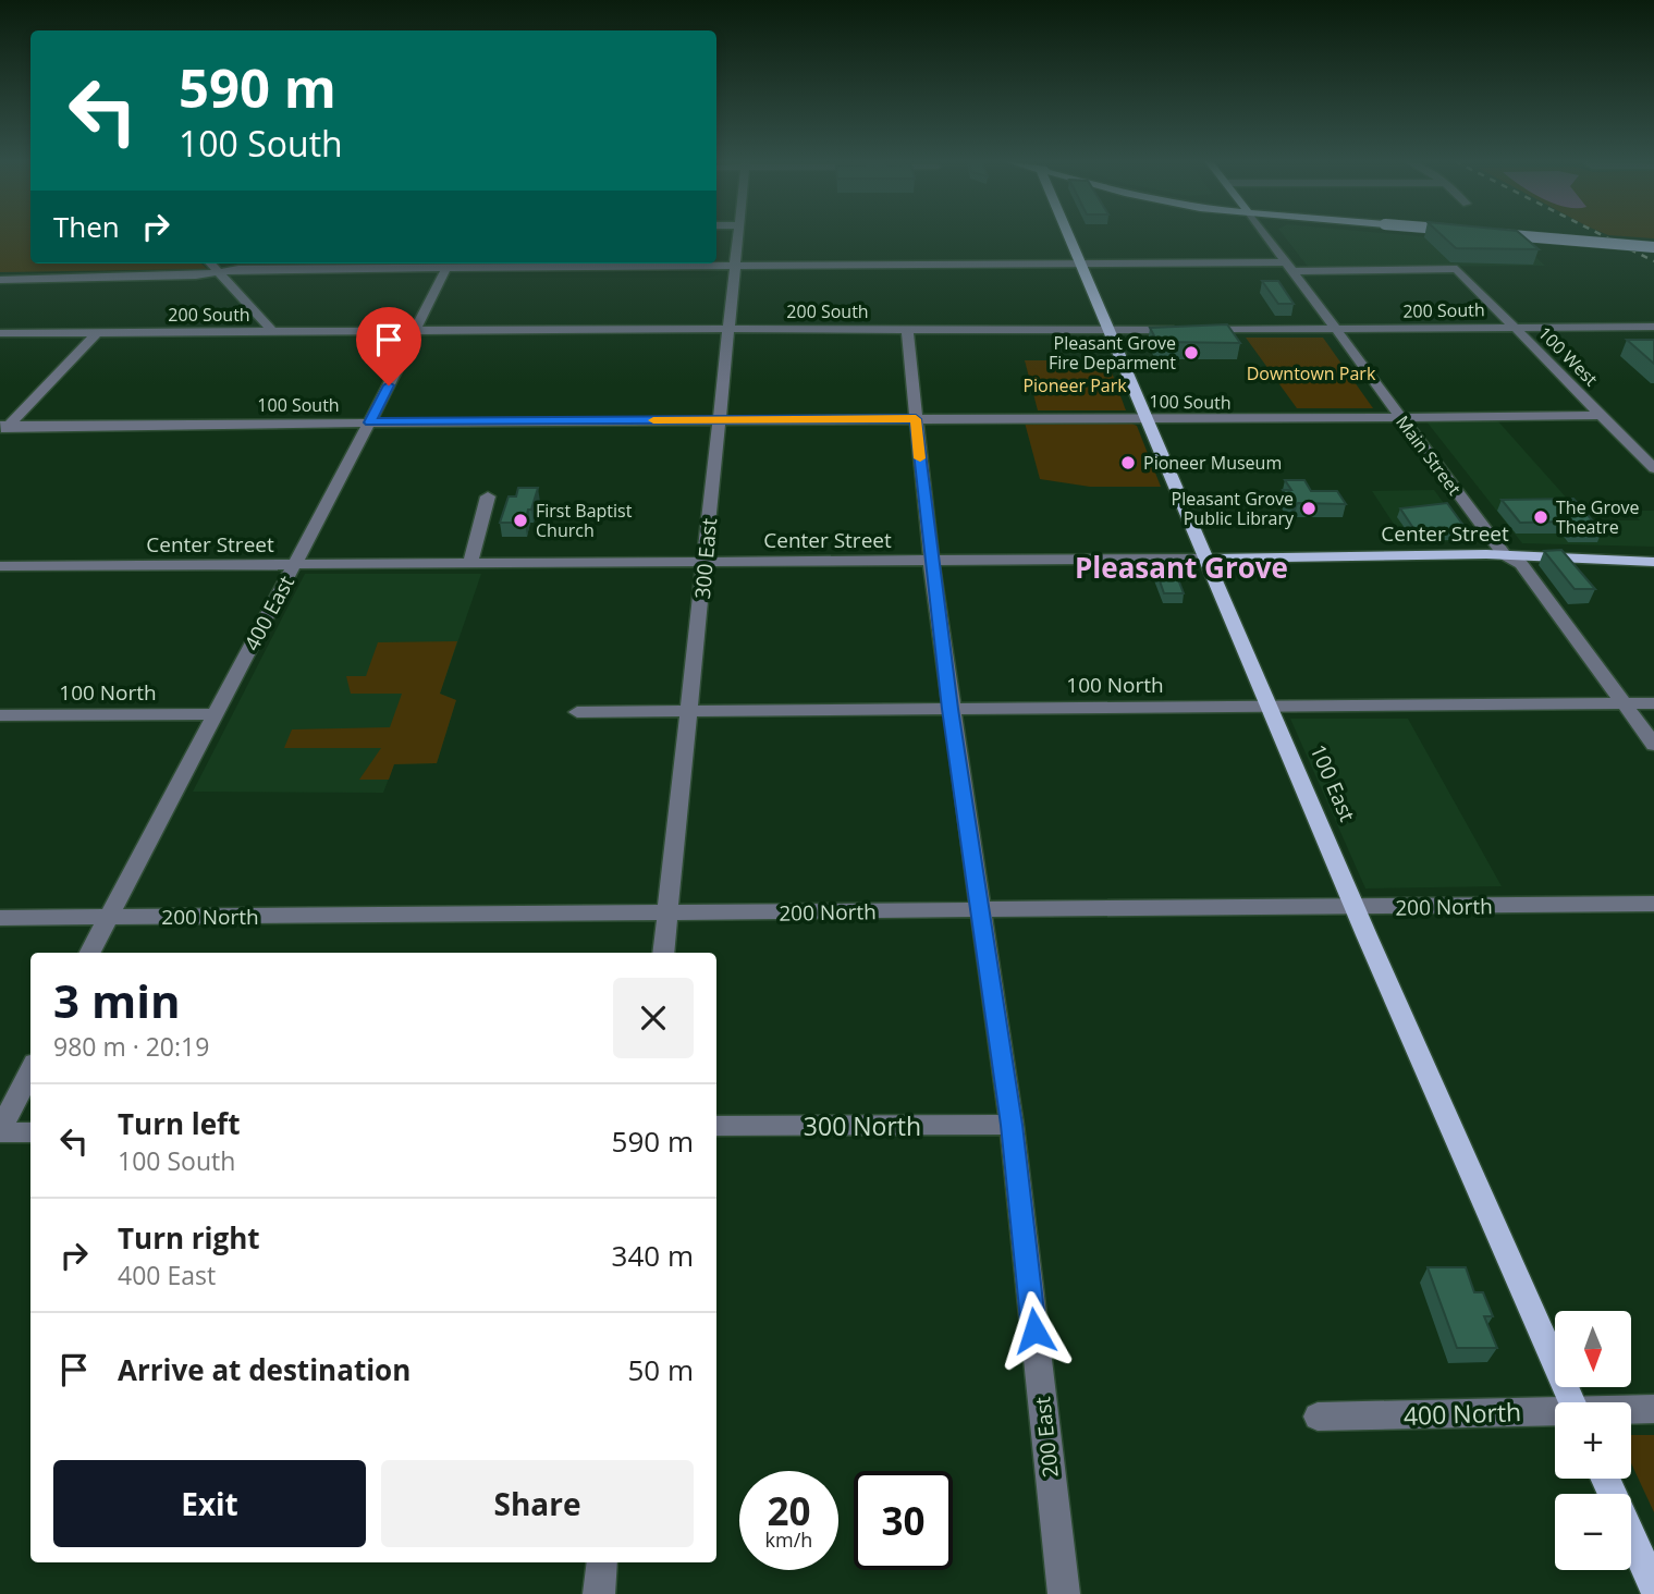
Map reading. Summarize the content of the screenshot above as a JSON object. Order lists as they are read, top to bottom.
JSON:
{
  "streets": {
    "main road": ["Center Street", "100 East"],
    "street": [
      "200 South",
      "100 West",
      "100 South",
      "Main Street",
      "300 East",
      "400 East",
      "100 North",
      "200 North",
      "300 North",
      "400 North",
      "200 East"
    ]
  },
  "crossings": [
    ["200 South", "100 West"],
    ["200 South", "Main Street"],
    ["200 South", "300 East"],
    ["200 South", "400 East"],
    ["200 South", "100 East"],
    ["200 South", "200 East"],
    ["100 West", "100 South"],
    ["100 West", "Main Street"],
    ["100 South", "Main Street"],
    ["100 South", "300 East"],
    ["100 South", "400 East"],
    ["100 South", "100 East"],
    ["100 South", "200 East"],
    ["Main Street", "Center Street"],
    ["Main Street", "100 North"],
    ["Center Street", "300 East"],
    ["Center Street", "400 East"],
    ["Center Street", "100 East"],
    ["Center Street", "200 East"],
    ["300 East", "100 North"],
    ["300 East", "200 North"],
    ["400 East", "100 North"],
    ["400 East", "200 North"],
    ["100 North", "100 East"],
    ["100 North", "200 East"],
    ["100 East", "200 North"],
    ["200 North", "200 East"],
    ["300 North", "200 East"]
  ],
  "districts": ["Pleasant Grove"],
  "parks": ["Downtown Park", "Pioneer Park"],
  "places": [
    "Pleasant Grove Fire Deparment",
    "Pioneer Museum",
    "Pleasant Grove Public Library",
    "The Grove Theatre",
    "First Baptist Church"
  ],
  "north": "bottom",
  "page": {
    "turn": ["590 m", "100 South"],
    "then": "Then",
    "heading": ["3 min", "980 m · 20:19"],
    "list": [
      {
        "name": "Turn left",
        "note": "100 South",
        "value": "590 m"
      },
      {
        "name": "Turn right",
        "note": "400 East",
        "value": "340 m"
      },
      {
        "name": "Arrive at destination",
        "value": "50 m"
      }
    ],
    "map_buttons": ["+", "−"],
    "buttons": ["Exit", "Share"],
    "speed": "20 km/h",
    "limit": "30"
  }
}
